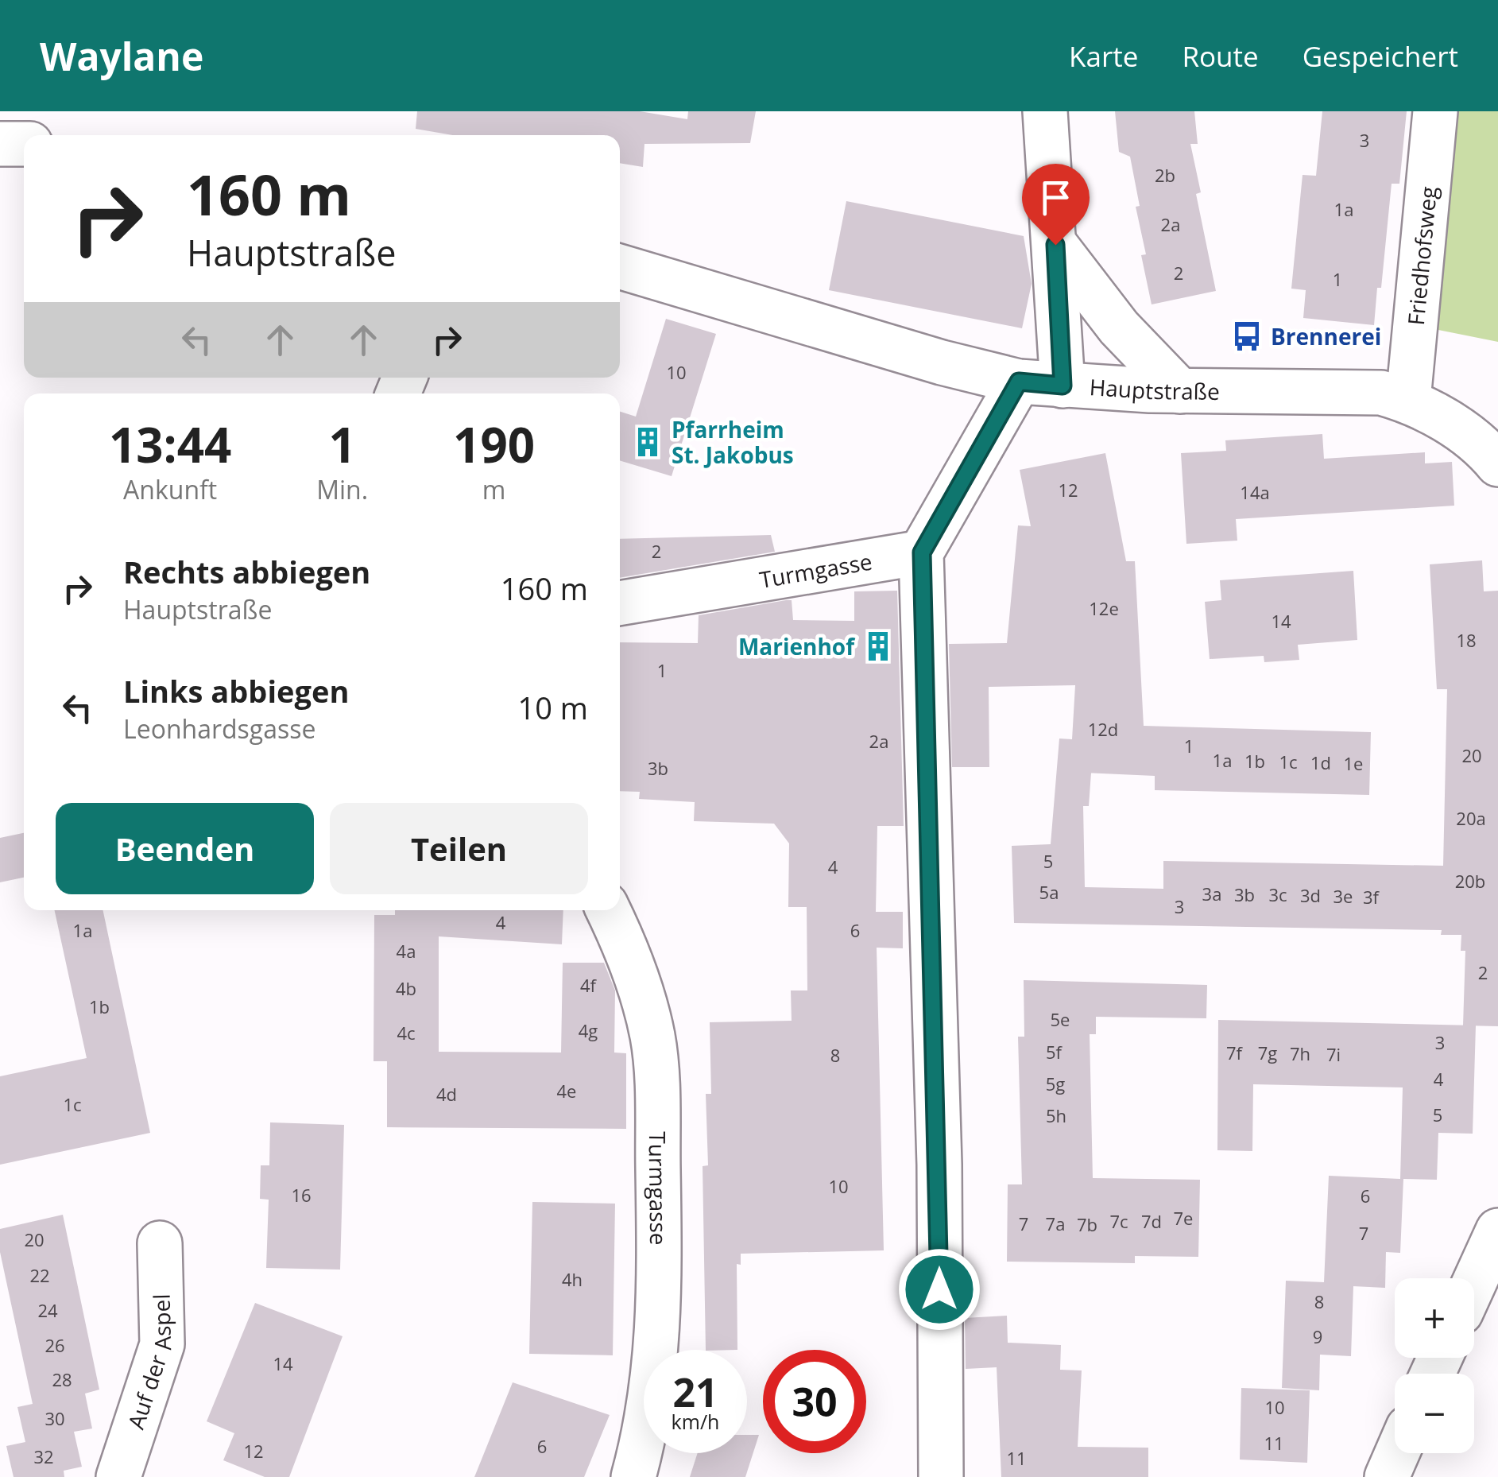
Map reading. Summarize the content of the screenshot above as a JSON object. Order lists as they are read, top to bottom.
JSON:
{
  "streets": {
    "street": [
      "Friedhofsweg",
      "Hauptstraße",
      "Turmgasse",
      "Auf der Aspel"
    ]
  },
  "crossings": [
    ["Friedhofsweg", "Hauptstraße"]
  ],
  "places": {
    "bus stop": ["Brennerei"],
    "building": ["Pfarrheim St. Jakobus", "Marienhof"]
  },
  "house_numbers": [
    "3",
    "2b",
    "1a",
    "2a",
    "2",
    "1",
    "10",
    "12",
    "14a",
    "2",
    "12e",
    "14",
    "18",
    "1",
    "12d",
    "2a",
    "1",
    "20",
    "1a",
    "1b",
    "1c",
    "1d",
    "1e",
    "3b",
    "20a",
    "5",
    "4",
    "20b",
    "5a",
    "3a",
    "3b",
    "3c",
    "3d",
    "3e",
    "3f",
    "3",
    "4",
    "1a",
    "6",
    "4a",
    "2",
    "4f",
    "4b",
    "1b",
    "5e",
    "4g",
    "4c",
    "3",
    "5f",
    "7f",
    "7g",
    "7h",
    "7i",
    "8",
    "4",
    "5g",
    "4e",
    "4d",
    "1c",
    "5",
    "5h",
    "10",
    "16",
    "6",
    "7e",
    "7c",
    "7d",
    "7",
    "7a",
    "7b",
    "7",
    "20",
    "22",
    "4h",
    "8",
    "24",
    "9",
    "26",
    "14",
    "28",
    "10",
    "30",
    "11",
    "6",
    "12",
    "32",
    "11"
  ],
  "page": {
    "header": "Waylane",
    "nav": ["Karte", "Route", "Gespeichert"],
    "turn": ["160 m", "Hauptstraße"],
    "eta": [
      "13:44",
      "Ankunft",
      "1",
      "Min.",
      "190",
      "m"
    ],
    "list": [
      {
        "name": "Rechts abbiegen",
        "note": "Hauptstraße",
        "value": "160 m"
      },
      {
        "name": "Links abbiegen",
        "note": "Leonhardsgasse",
        "value": "10 m"
      }
    ],
    "buttons": ["Beenden", "Teilen"],
    "map_buttons": ["+", "−"],
    "speed": "21 km/h",
    "limit": "30"
  }
}
